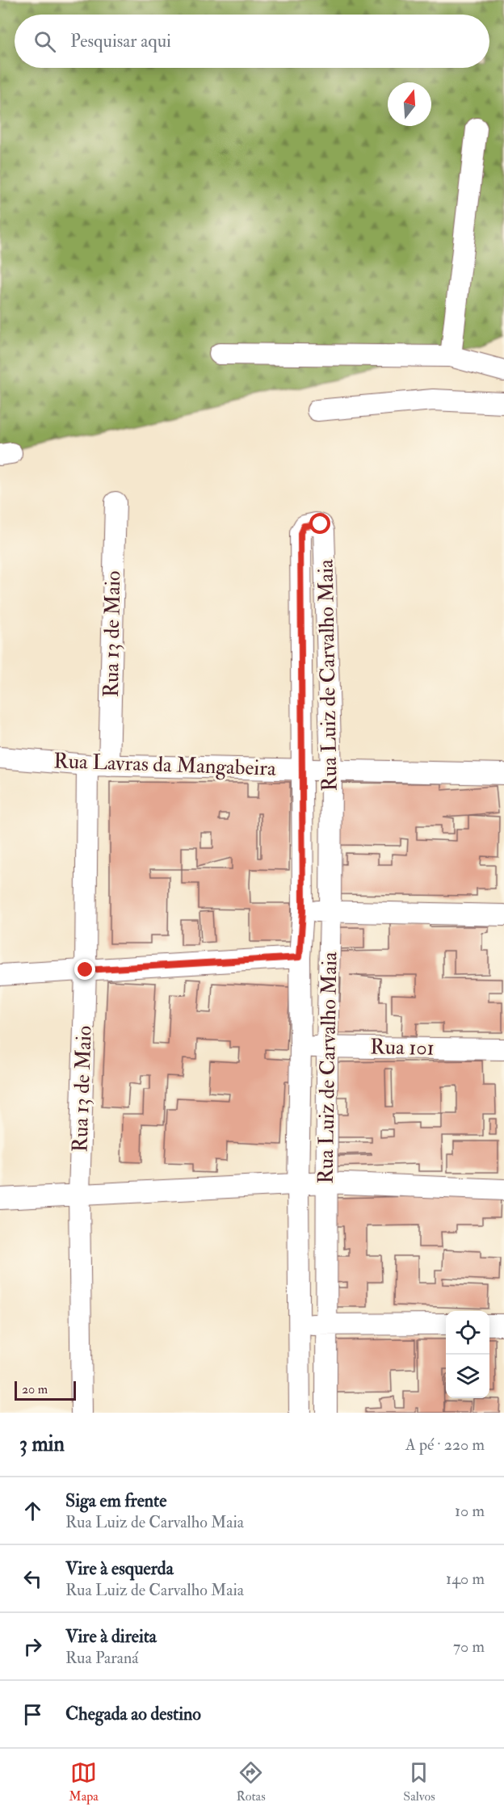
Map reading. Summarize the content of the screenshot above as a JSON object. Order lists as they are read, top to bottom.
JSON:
{
  "streets": {
    "street": [
      "Rua 13 de Maio",
      "Rua Luiz de Carvalho Maia",
      "Rua Lavras da Mangabeira",
      "Rua 101"
    ]
  },
  "crossings": [
    ["Rua 13 de Maio", "Rua Lavras da Mangabeira"],
    ["Rua Luiz de Carvalho Maia", "Rua Lavras da Mangabeira"],
    ["Rua Luiz de Carvalho Maia", "Rua 101"]
  ],
  "scale_bar": "20 m",
  "north": "top",
  "page": {
    "search": "Pesquisar aqui",
    "scale": "20 m",
    "heading": ["3 min", "A pé · 220 m"],
    "list": [
      ["Siga em frente", "Rua Luiz de Carvalho Maia", "10 m"],
      ["Vire à esquerda", "Rua Luiz de Carvalho Maia", "140 m"],
      ["Vire à direita", "Rua Paraná", "70 m"],
      "Chegada ao destino"
    ],
    "nav": ["Mapa", "Rotas", "Salvos"]
  }
}
